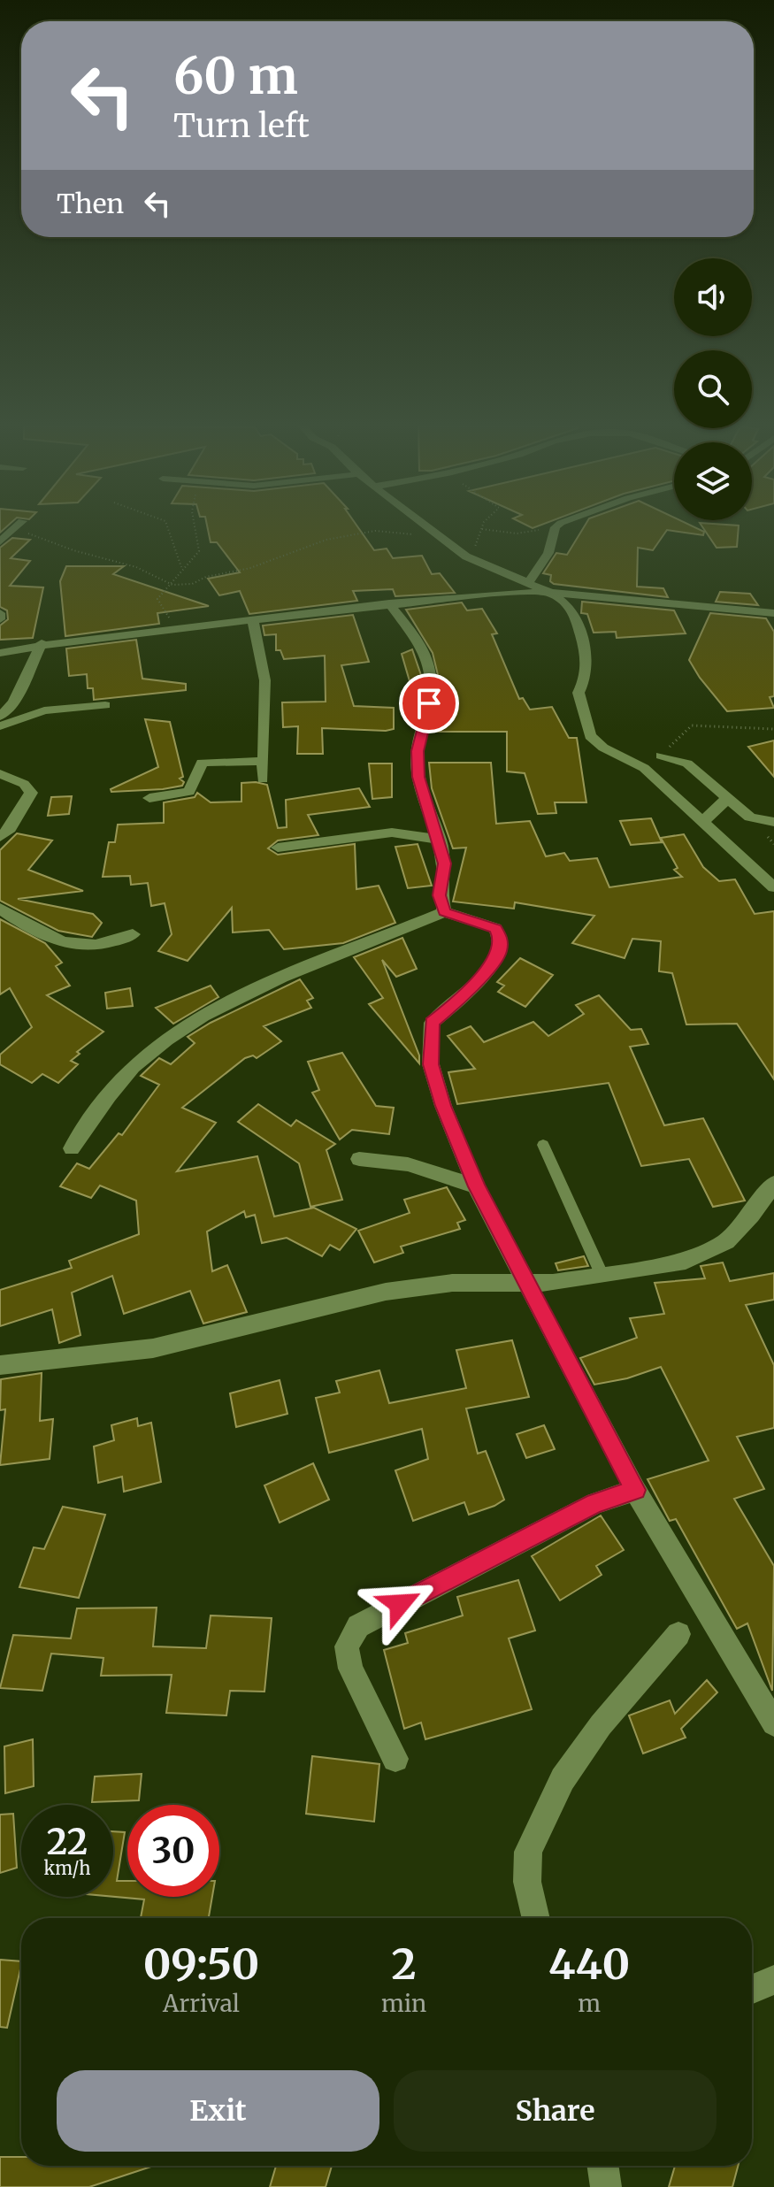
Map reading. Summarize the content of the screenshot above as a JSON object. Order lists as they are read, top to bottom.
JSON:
{
  "page": {
    "turn": ["60 m", "Turn left"],
    "then": "Then",
    "speed": "22 km/h",
    "limit": "30",
    "eta": [
      "09:50",
      "Arrival",
      "2",
      "min",
      "440",
      "m"
    ],
    "buttons": ["Exit", "Share"]
  }
}
